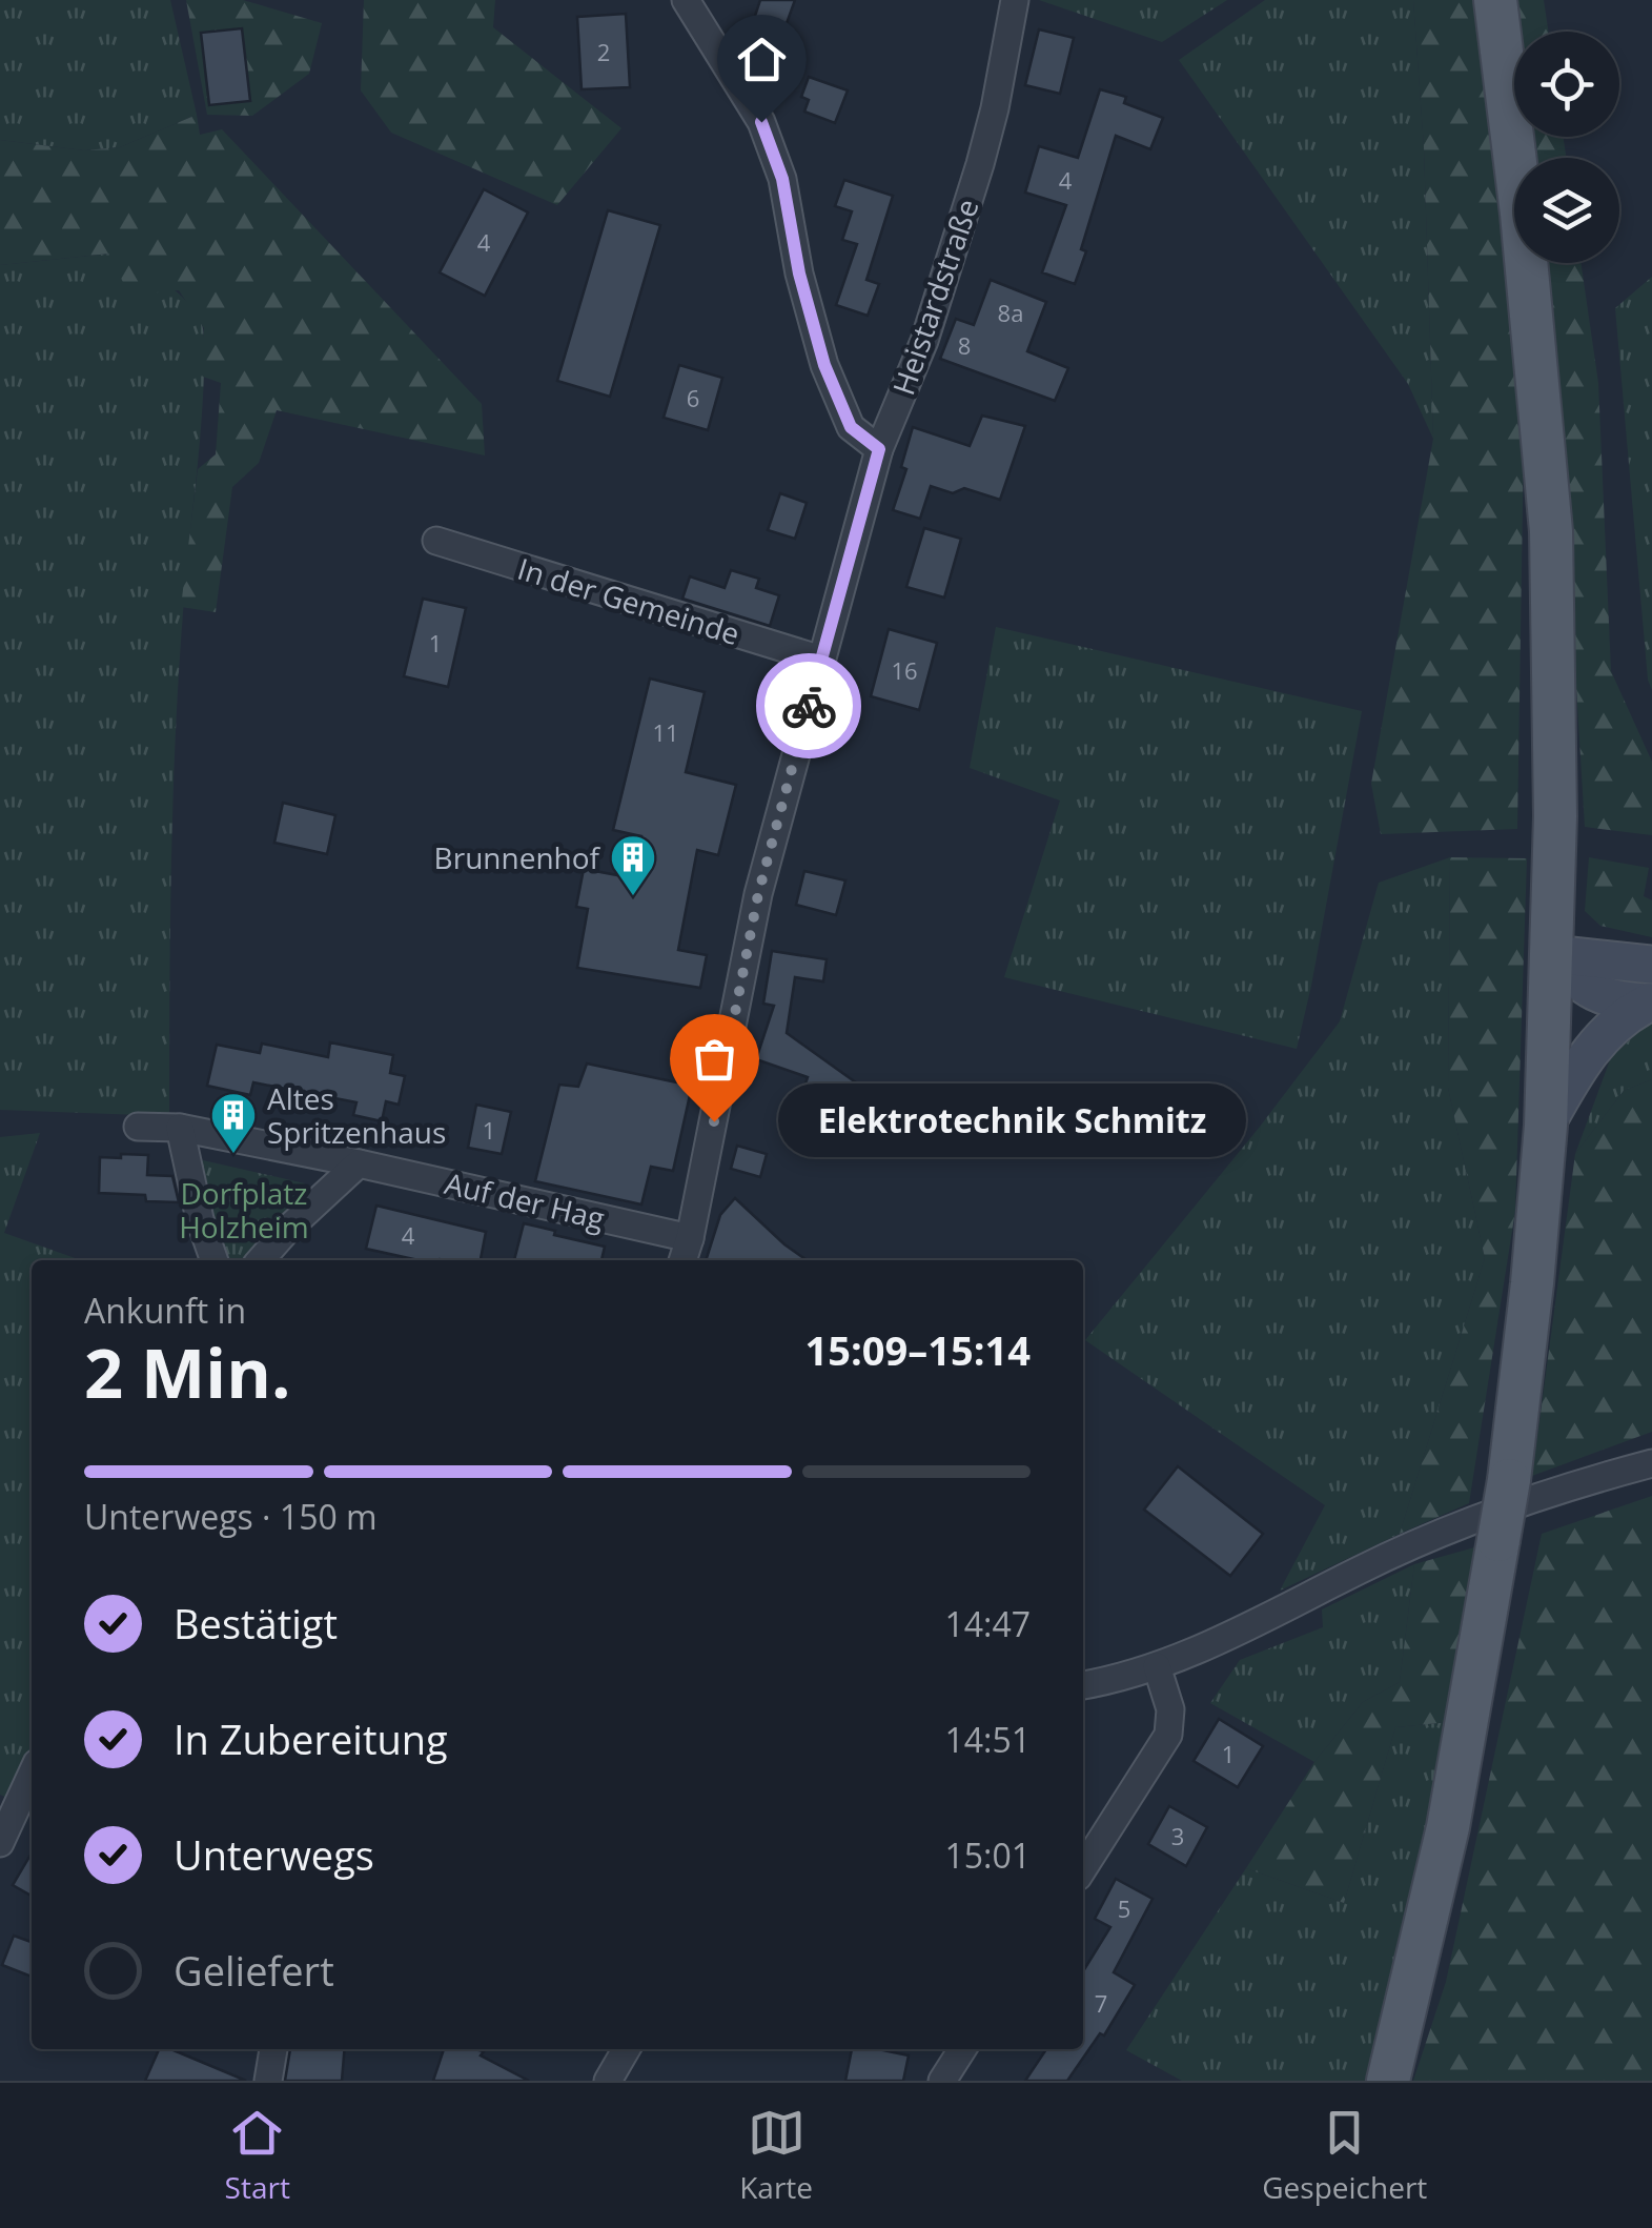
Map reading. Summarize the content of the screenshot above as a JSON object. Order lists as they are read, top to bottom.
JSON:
{
  "streets": {
    "street": ["Heistardstraße", "In der Gemeinde", "Auf der Hag"]
  },
  "crossings": [
    ["Heistardstraße", "In der Gemeinde"],
    ["Heistardstraße", "Auf der Hag"]
  ],
  "parks": ["Dorfplatz Holzheim"],
  "places": {
    "building": ["Brunnenhof", "Altes Spritzenhaus"],
    "other": ["Elektrotechnik Schmitz"]
  },
  "house_numbers": [
    "2",
    "4",
    "4",
    "8a",
    "8",
    "6",
    "1",
    "16",
    "11",
    "1",
    "4",
    "1",
    "3",
    "5",
    "7"
  ],
  "page": {
    "bubble": "Elektrotechnik Schmitz",
    "heading": ["2 Min.", "Ankunft in", "15:09–15:14"],
    "bar": "Unterwegs · 150 m",
    "list": [
      ["Bestätigt", "14:47"],
      ["In Zubereitung", "14:51"],
      ["Unterwegs", "15:01"],
      "Geliefert"
    ],
    "tabs": ["Start", "Karte", "Gespeichert"]
  }
}
